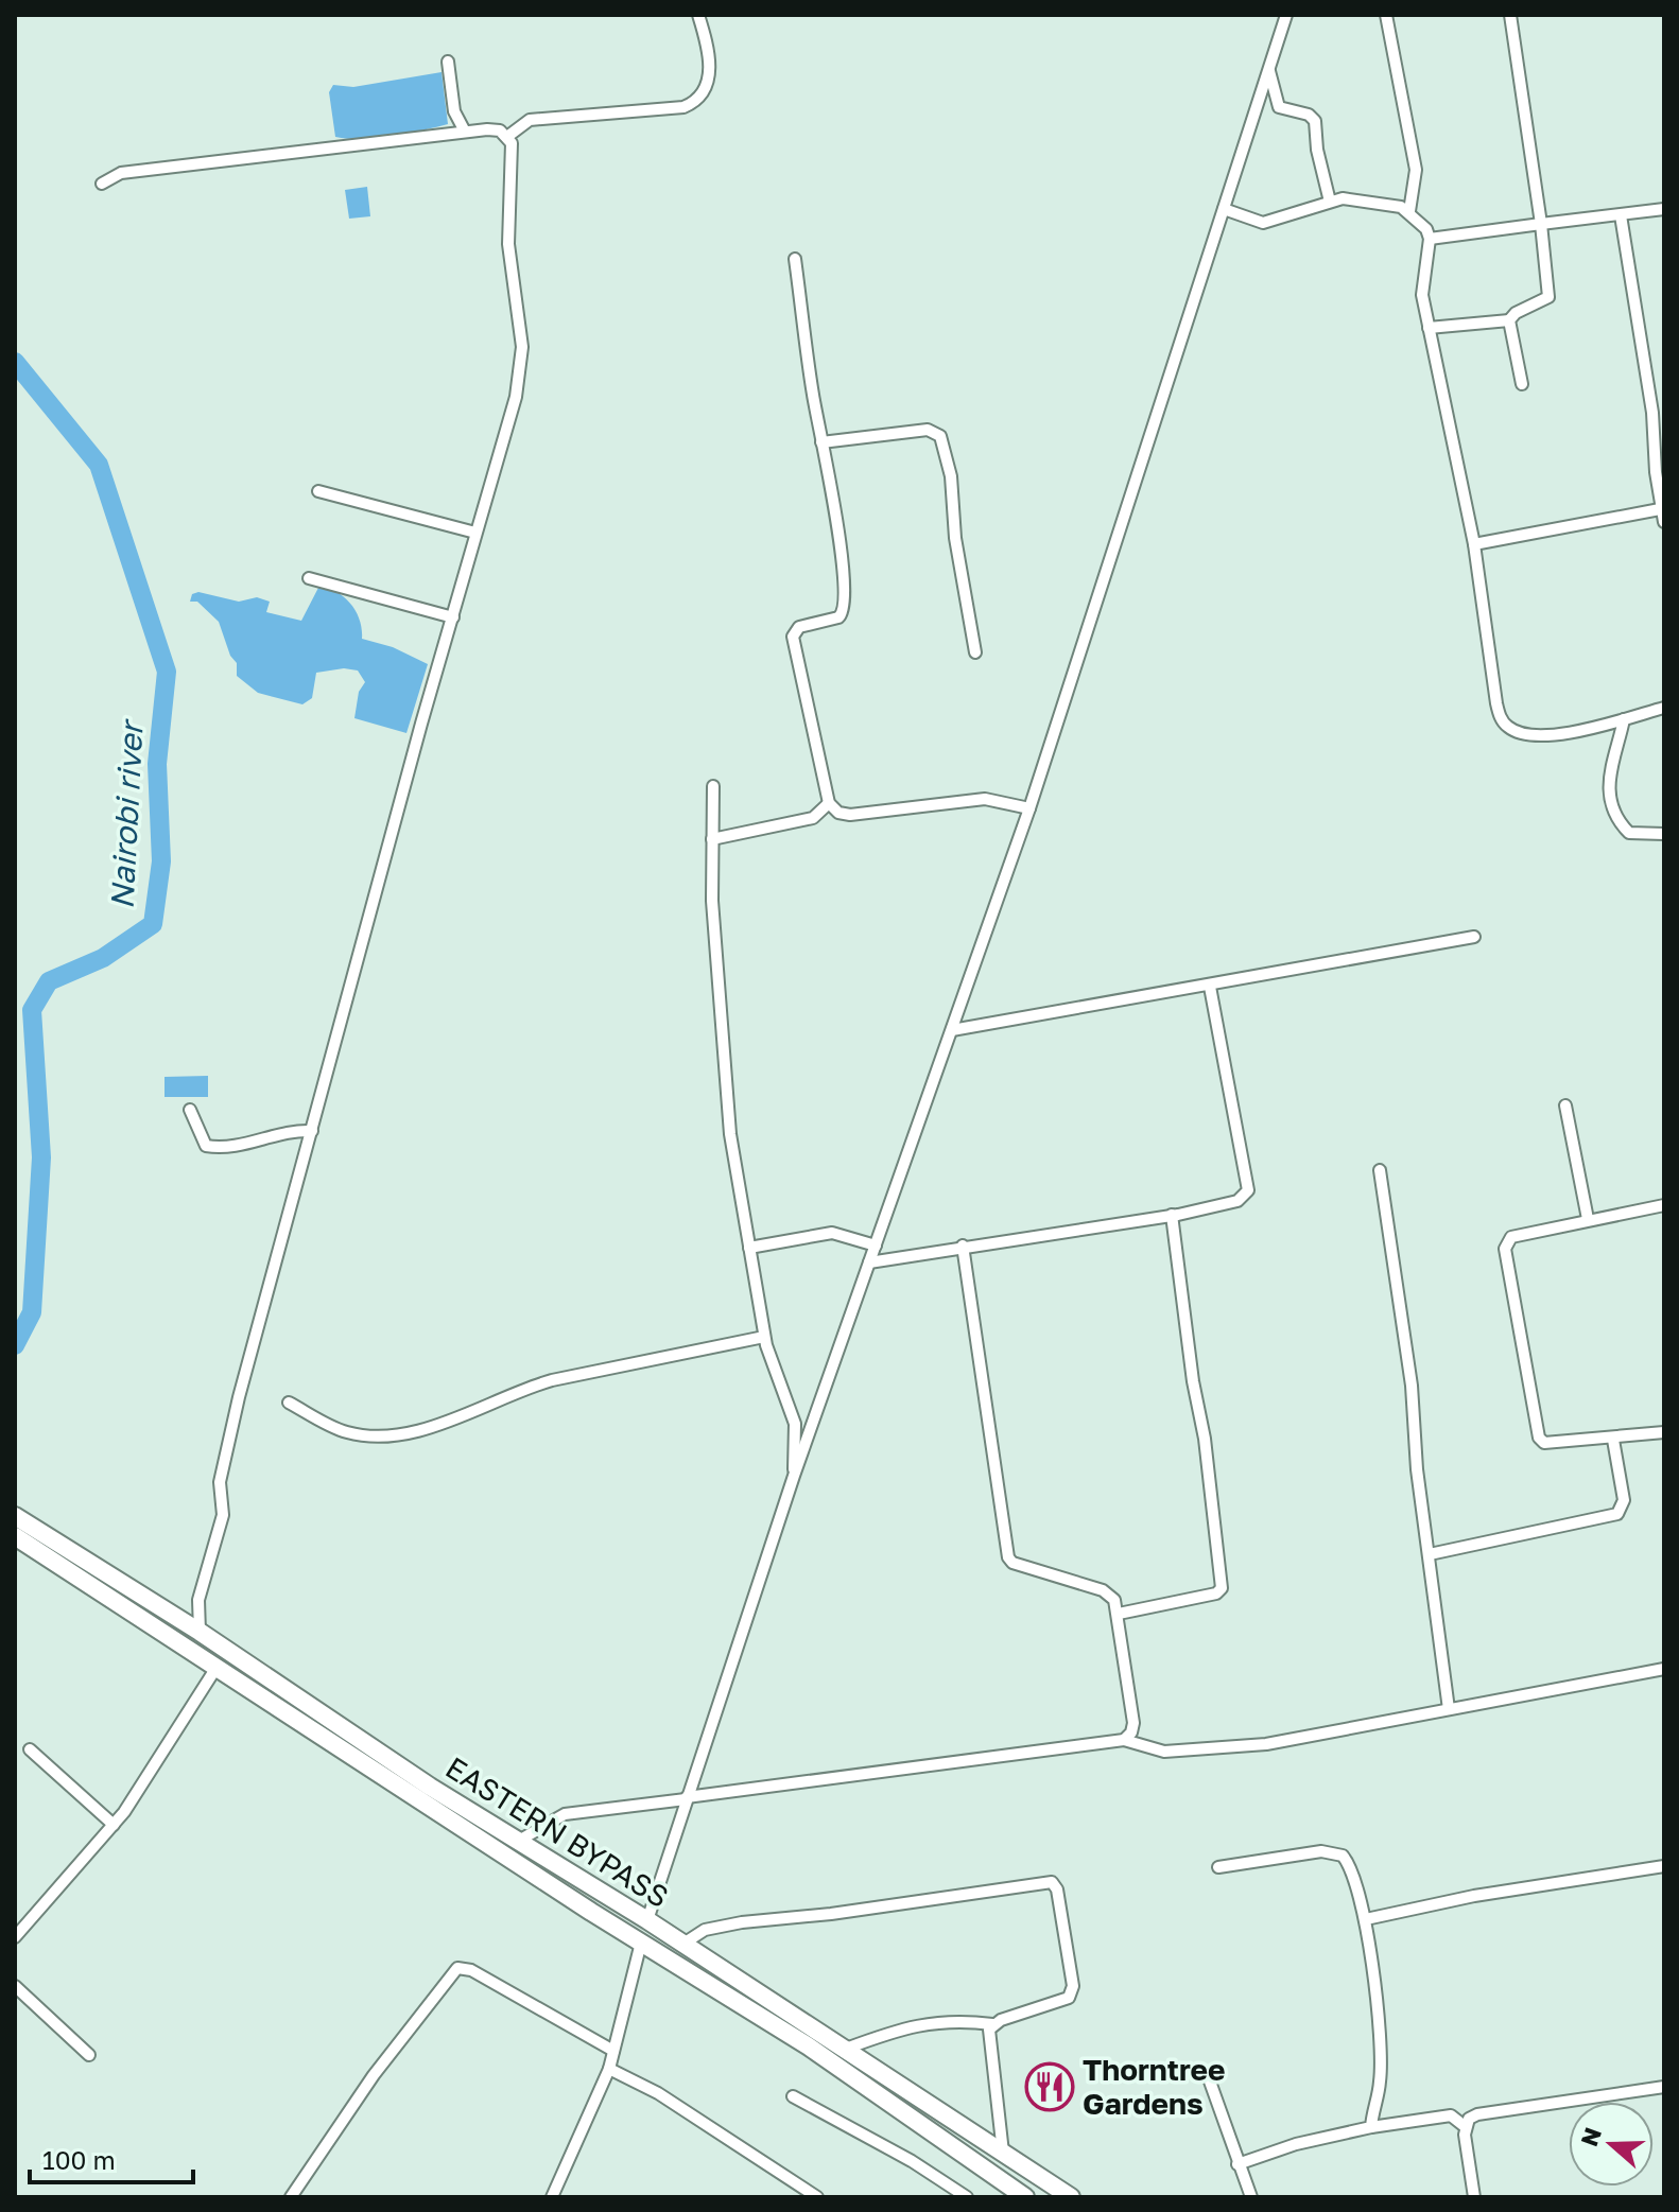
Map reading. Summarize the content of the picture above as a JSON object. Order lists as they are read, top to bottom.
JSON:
{
  "streets": {
    "main road": ["EASTERN BYPASS"]
  },
  "water": ["Nairobi river"],
  "places": {
    "restaurant": ["Thorntree Gardens"]
  },
  "scale_bar": "100 m",
  "north": "left"
}
